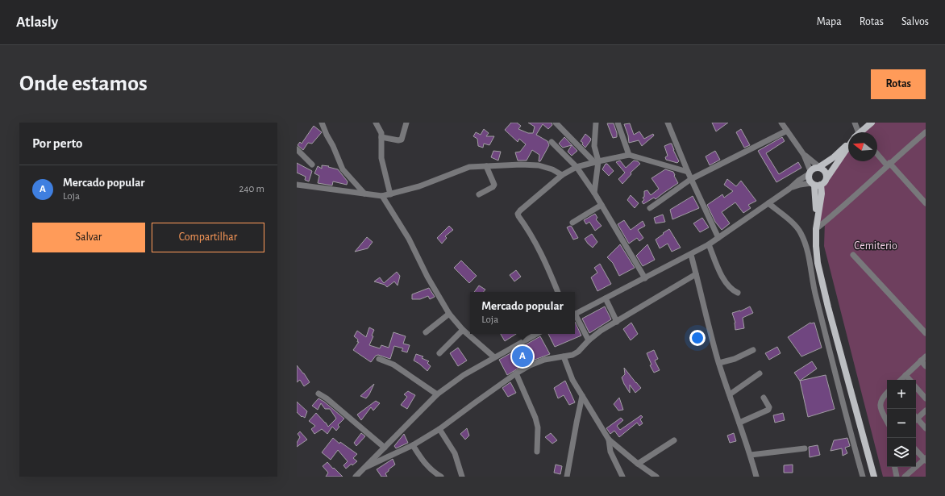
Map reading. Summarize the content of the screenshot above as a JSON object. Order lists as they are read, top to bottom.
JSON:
{
  "parks": ["Cemiterio"],
  "north": "left",
  "page": {
    "header": "Atlasly",
    "nav": ["Mapa", "Rotas", "Salvos"],
    "buttons": [
      "Rotas",
      ["Salvar", "Compartilhar"]
    ],
    "title": "Onde estamos",
    "heading": "Por perto",
    "list": [
      {
        "mark": "A",
        "name": "Mercado popular",
        "note": "Loja",
        "value": "240 m"
      }
    ],
    "popup": ["Mercado popular", "Loja"],
    "pins": "A",
    "map_buttons": ["+", "−"]
  }
}
